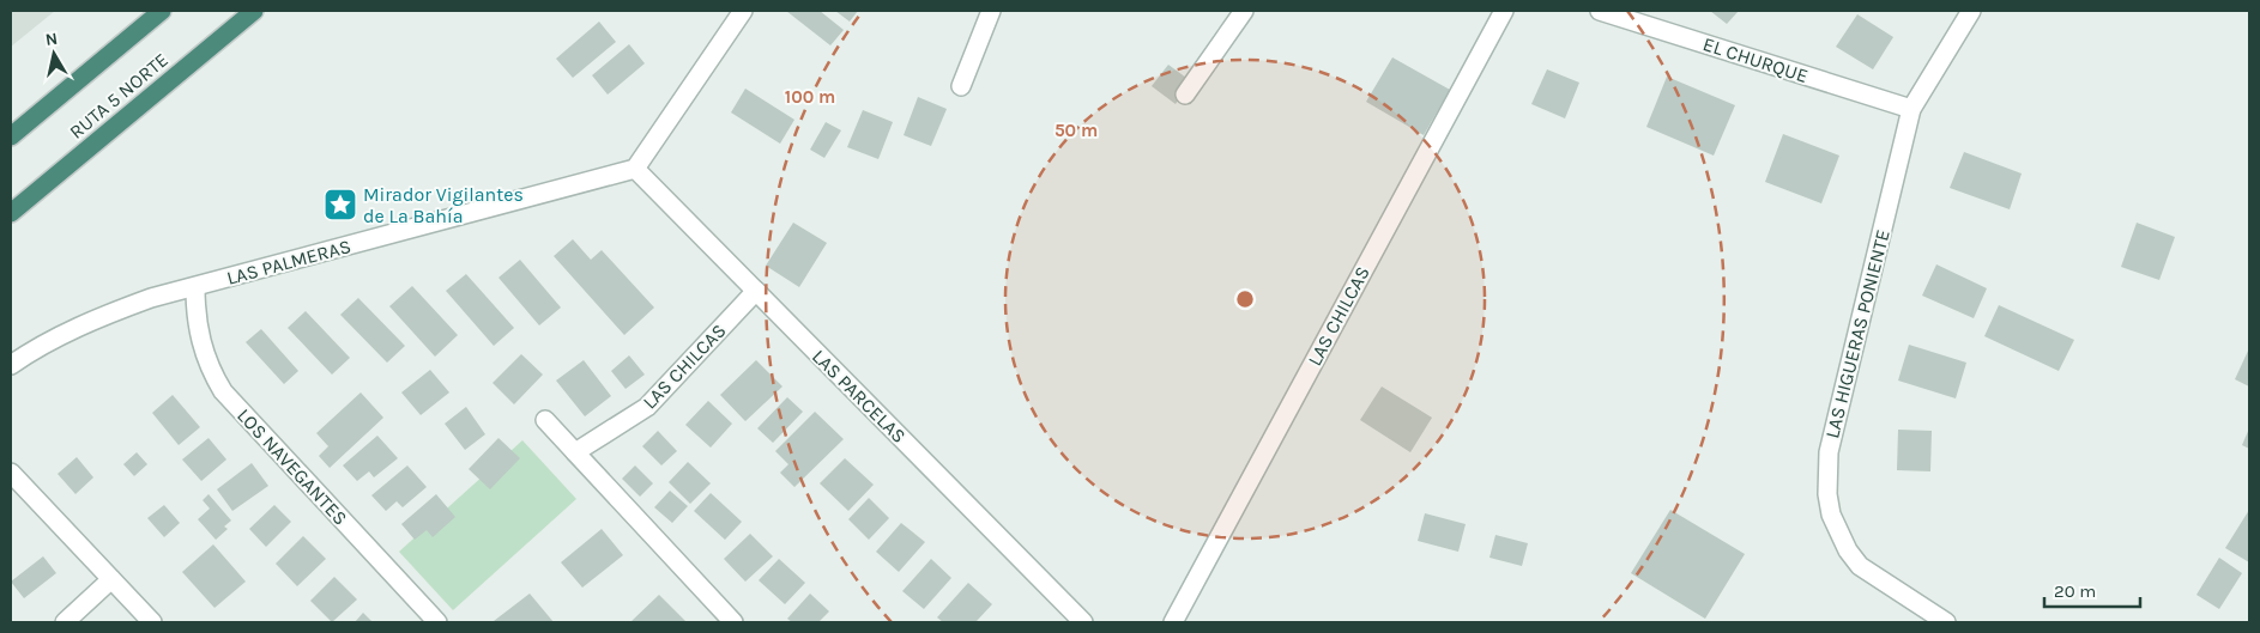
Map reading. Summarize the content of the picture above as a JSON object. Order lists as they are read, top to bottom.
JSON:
{
  "streets": {
    "highway": ["RUTA 5 NORTE"],
    "street": [
      "EL CHURQUE",
      "LAS PALMERAS",
      "LAS CHILCAS",
      "LAS HIGUERAS PONIENTE",
      "LAS PARCELAS",
      "LOS NAVEGANTES"
    ]
  },
  "crossings": [
    ["EL CHURQUE", "LAS HIGUERAS PONIENTE"],
    ["LAS PALMERAS", "LAS PARCELAS"],
    ["LAS PALMERAS", "LOS NAVEGANTES"],
    ["LAS CHILCAS", "LAS PARCELAS"]
  ],
  "places": {
    "place": ["Mirador Vigilantes de La Bahía"]
  },
  "scale_bar": "20 m",
  "north": "top",
  "rings": ["100 m", "50 m"]
}
